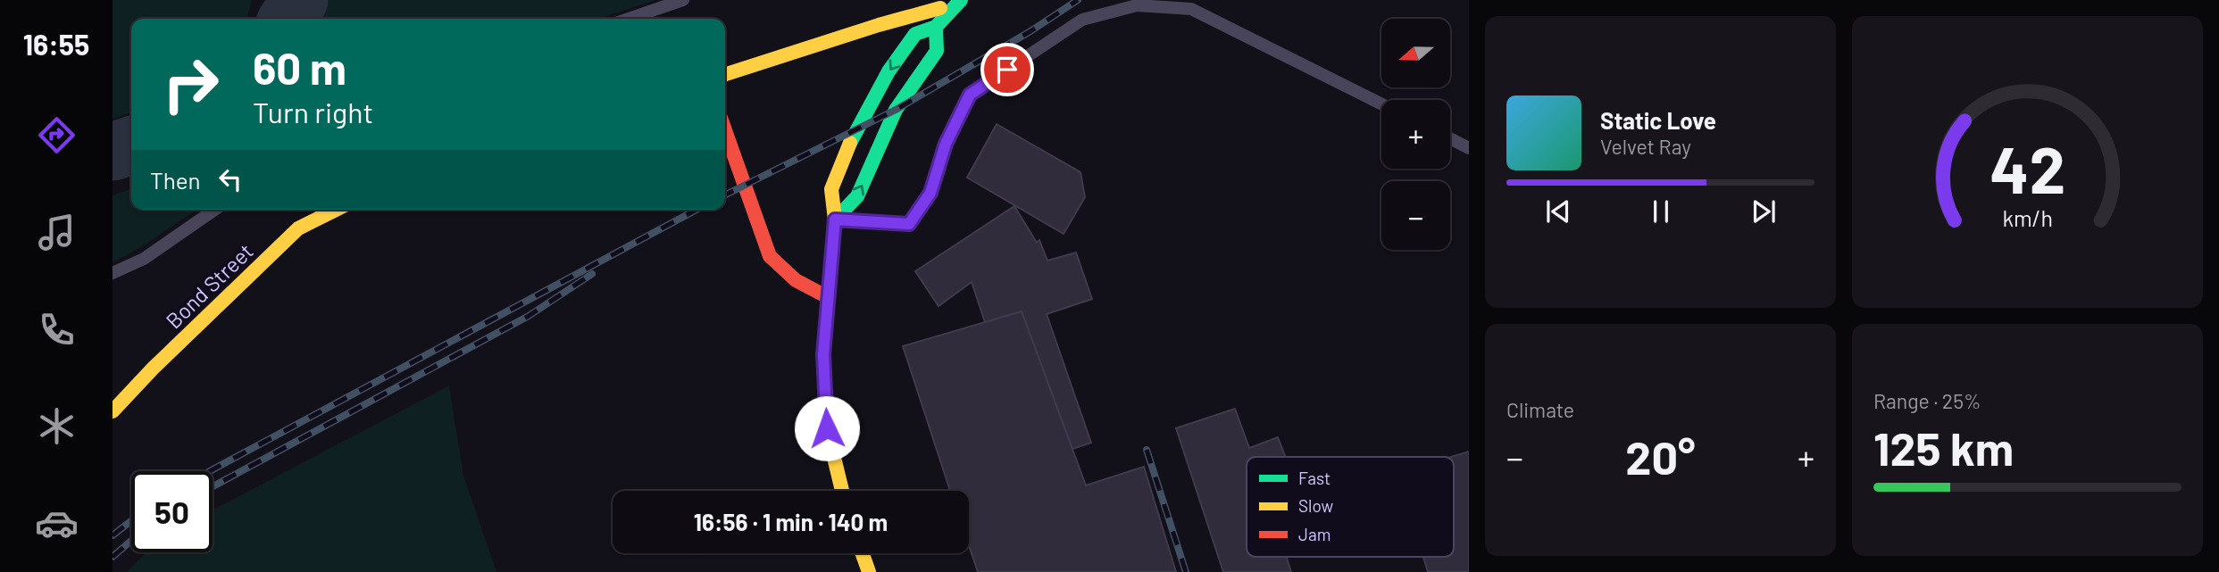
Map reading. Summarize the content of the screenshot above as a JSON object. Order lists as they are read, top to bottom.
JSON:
{
  "streets": {
    "main road": ["Bond Street"]
  },
  "legend": ["Fast", "Slow", "Jam"],
  "north": "left",
  "page": {
    "tabs": "16:55",
    "map_buttons": ["+", "−"],
    "turn": ["60 m", "Turn right"],
    "song": ["Static Love", "Velvet Ray"],
    "then": "Then",
    "tile": [
      "Climate",
      ["Range · 25%", "125 km"]
    ],
    "heat": ["−", "20°", "+"],
    "limit": "50",
    "trip": "16:56 · 1 min · 140 m",
    "gauge": ["42", "km/h"]
  }
}
